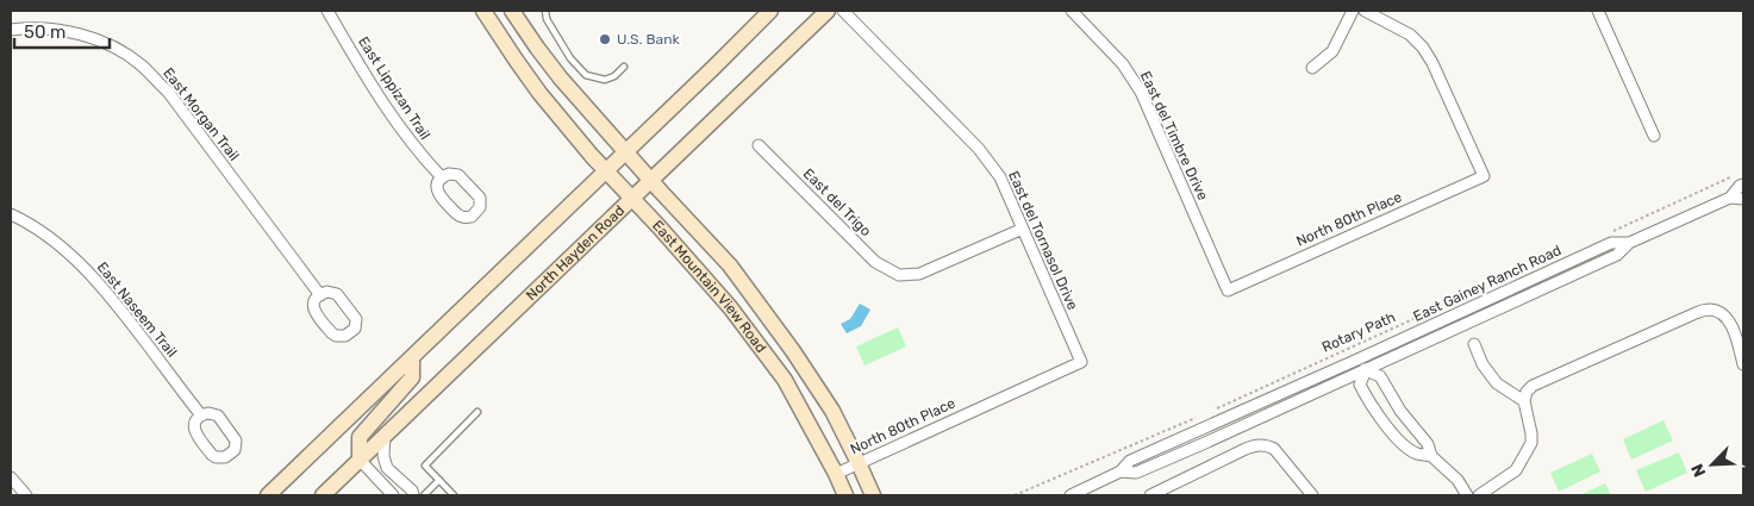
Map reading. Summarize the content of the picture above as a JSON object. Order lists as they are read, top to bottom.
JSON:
{
  "streets": {
    "main road": ["North Hayden Road", "East Mountain View Road"],
    "street": [
      "East Lippizan Trail",
      "East Morgan Trail",
      "East del Timbre Drive",
      "East del Trigo",
      "North 80th Place",
      "East del Tornasol Drive",
      "East Gainey Ranch Road",
      "East Naseem Trail"
    ],
    "path": ["Rotary Path"]
  },
  "crossings": [
    ["East del Timbre Drive", "North 80th Place"],
    ["East del Trigo", "East del Tornasol Drive"],
    ["North 80th Place", "East del Tornasol Drive"],
    ["North 80th Place", "East Mountain View Road"],
    ["North Hayden Road", "East Mountain View Road"]
  ],
  "places": ["U.S. Bank"],
  "scale_bar": "50 m",
  "north": "bottom left"
}
